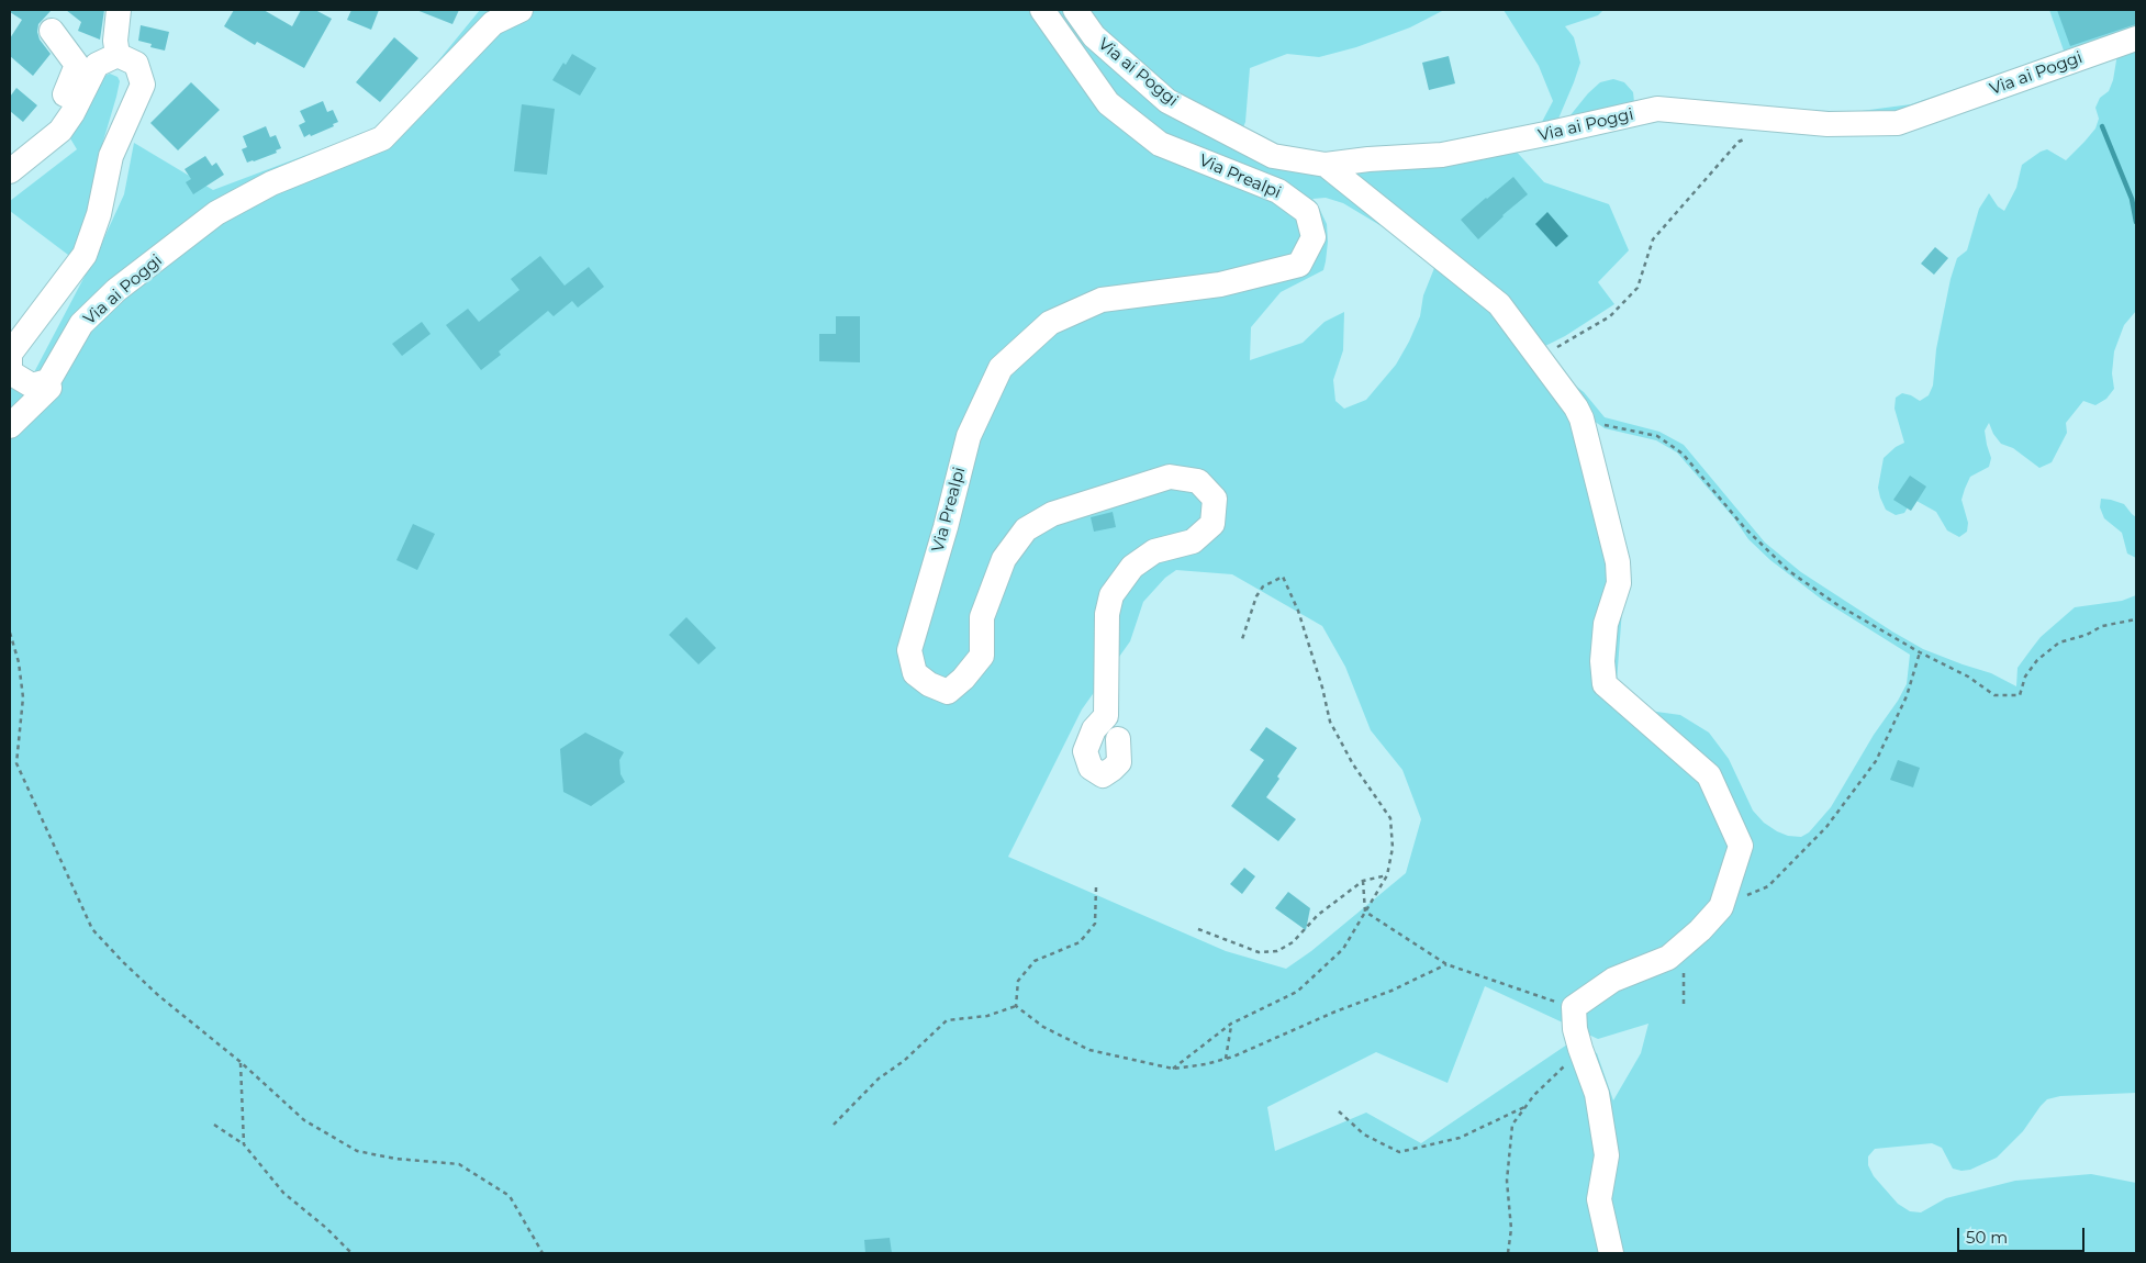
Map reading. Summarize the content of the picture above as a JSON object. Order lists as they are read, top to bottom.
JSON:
{
  "streets": {
    "street": ["Via ai Poggi", "Via Prealpi"]
  },
  "scale_bar": "50 m"
}
